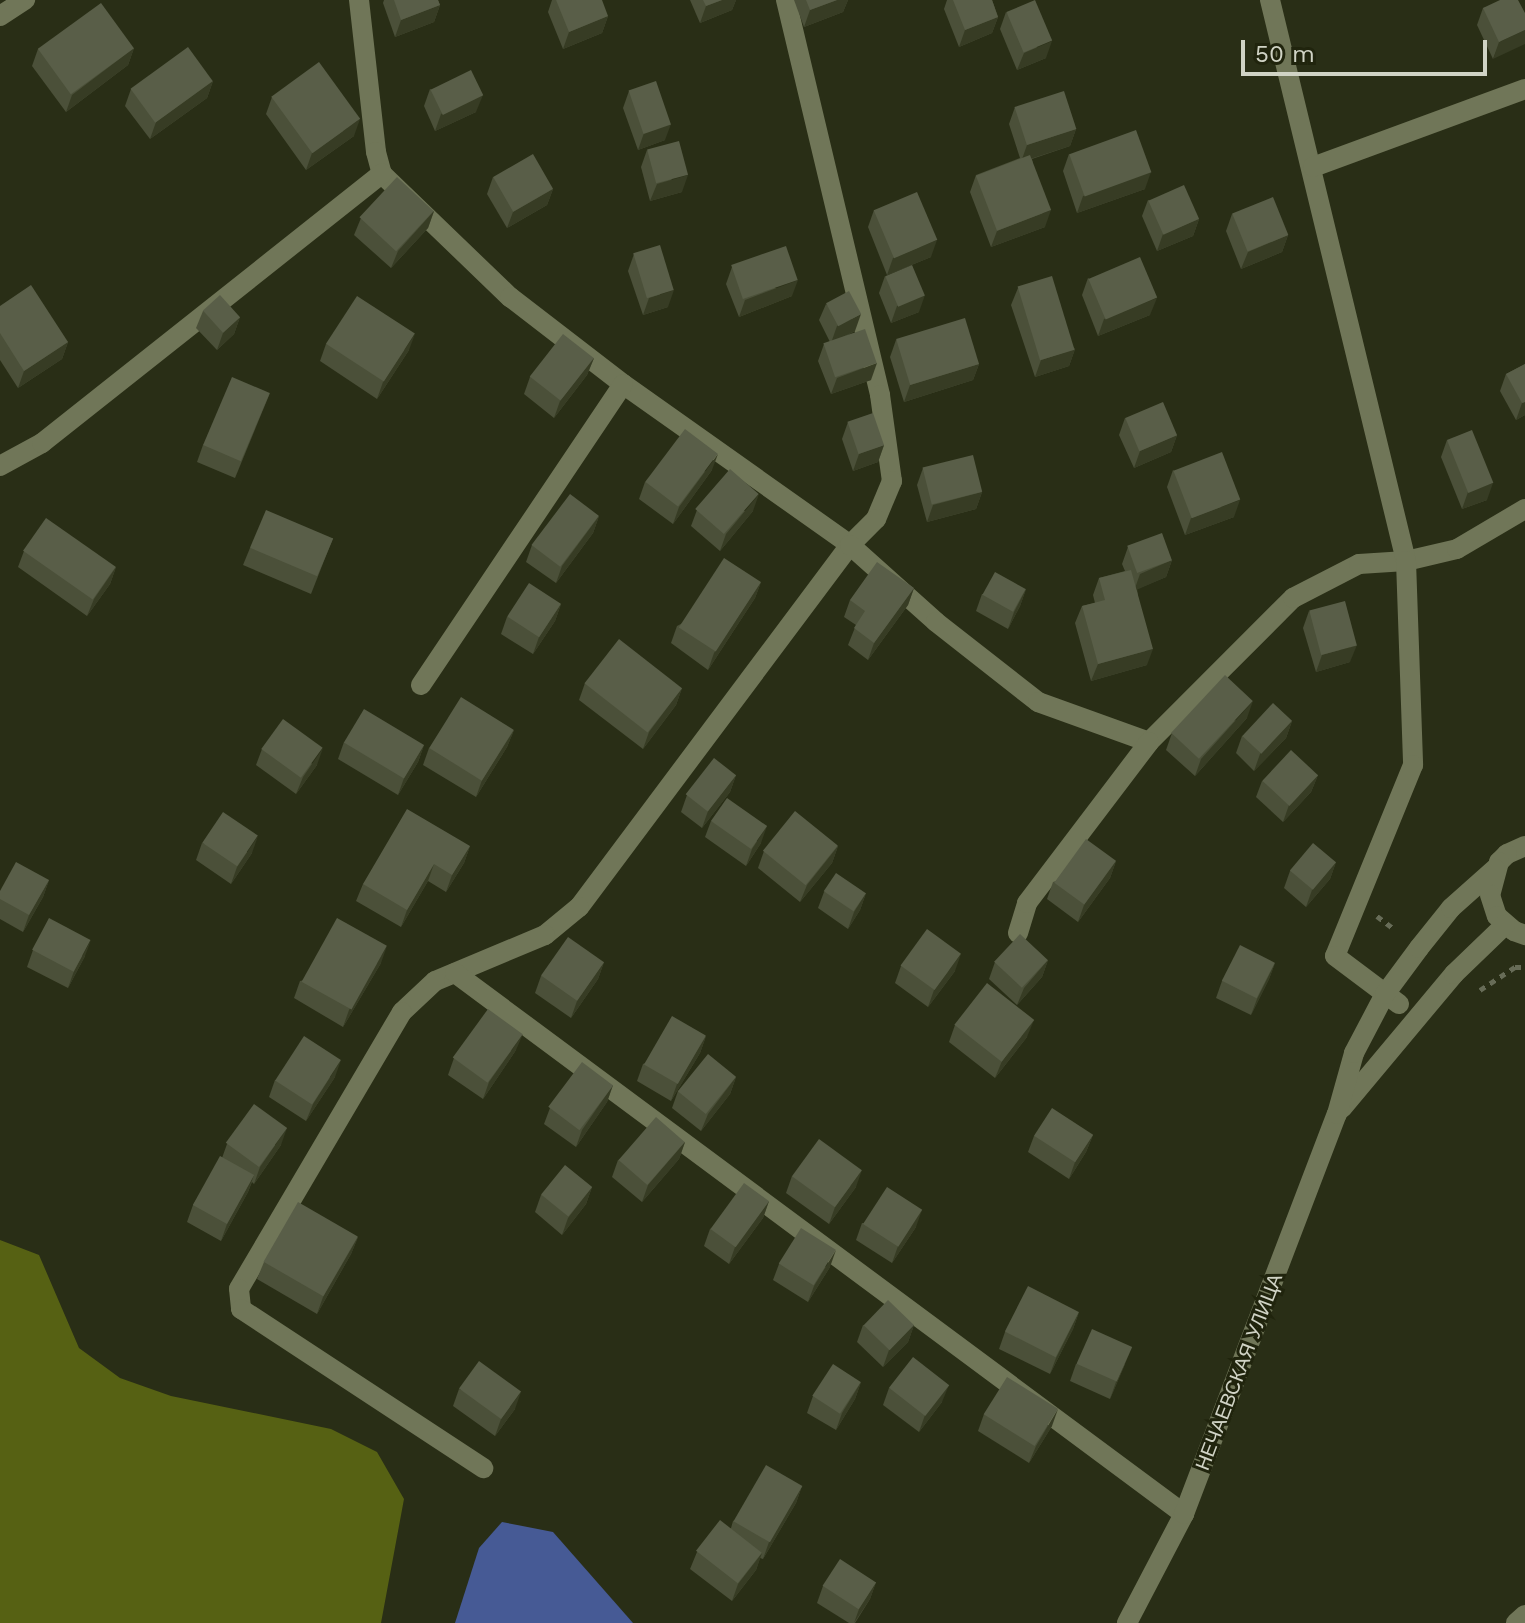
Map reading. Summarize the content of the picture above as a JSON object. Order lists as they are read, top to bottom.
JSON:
{
  "streets": {
    "street": ["НЕЧАЕВСКАЯ УЛИЦА"]
  },
  "scale_bar": "50 m"
}
